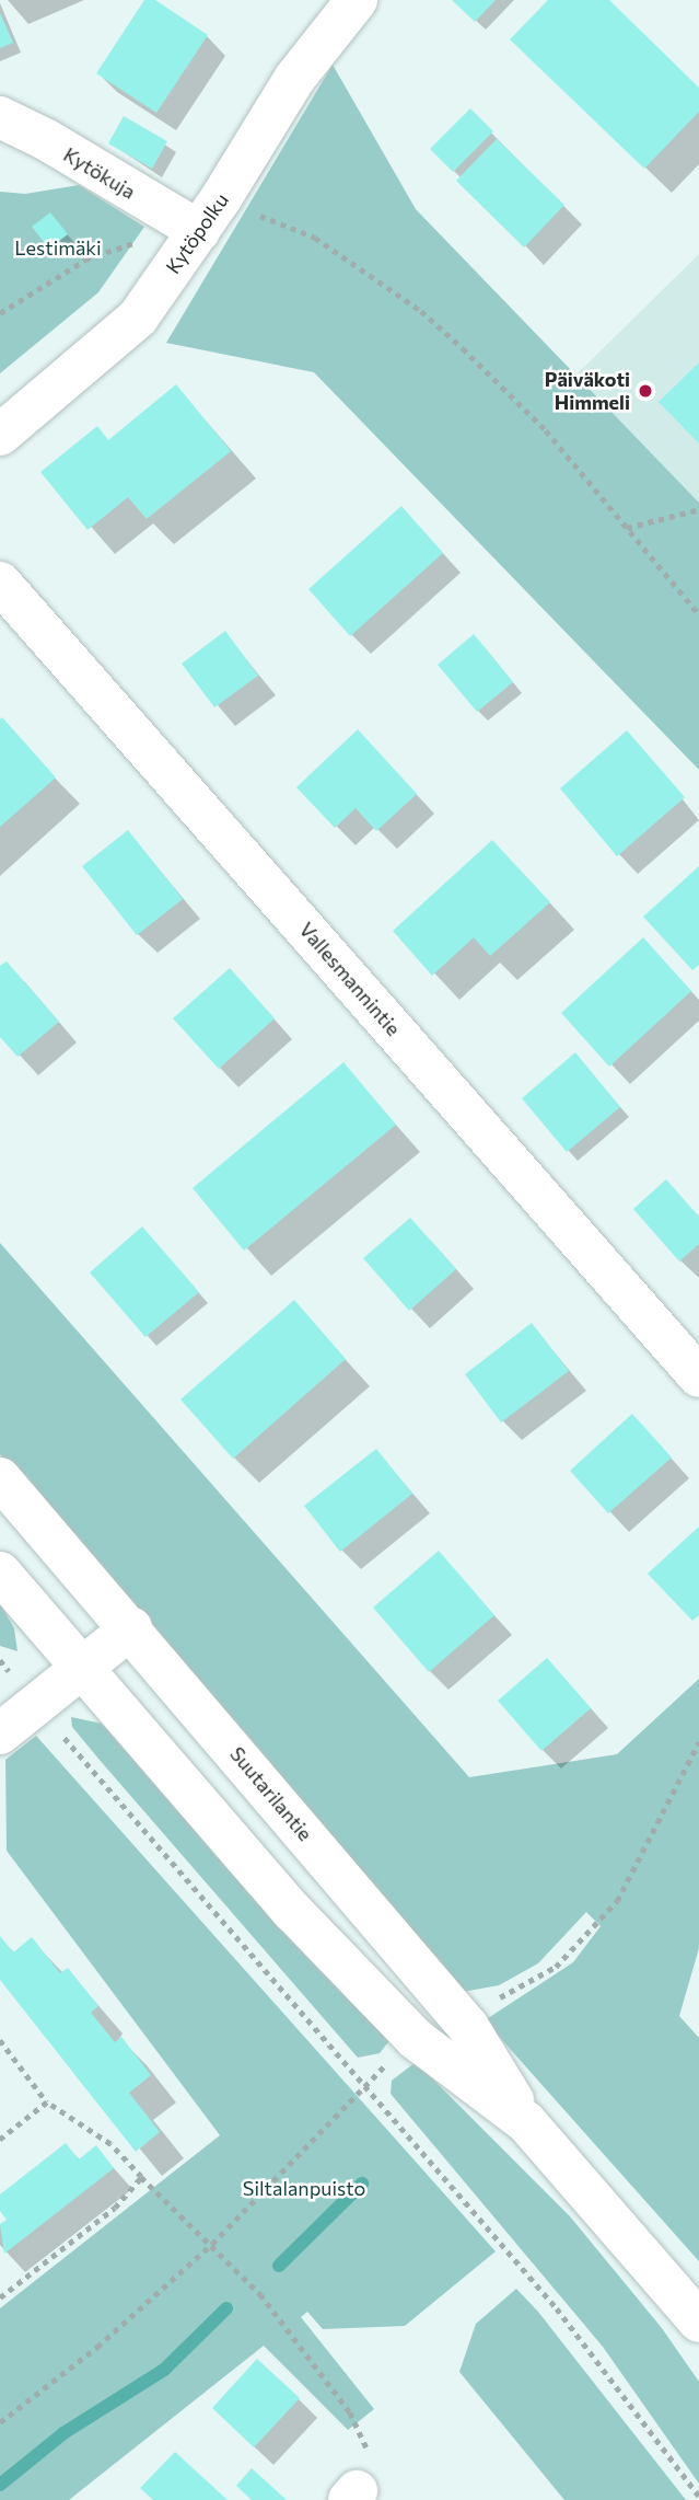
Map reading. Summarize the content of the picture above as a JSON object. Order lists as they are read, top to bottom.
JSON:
{
  "streets": {
    "street": [
      "Kytökuja",
      "Kytöpolku",
      "Vallesmannintie",
      "Suutarilantie"
    ]
  },
  "crossings": [
    ["Kytökuja", "Kytöpolku"]
  ],
  "parks": ["Lestimäki", "Siltalanpuisto"],
  "places": ["Päiväkoti Himmeli"]
}
